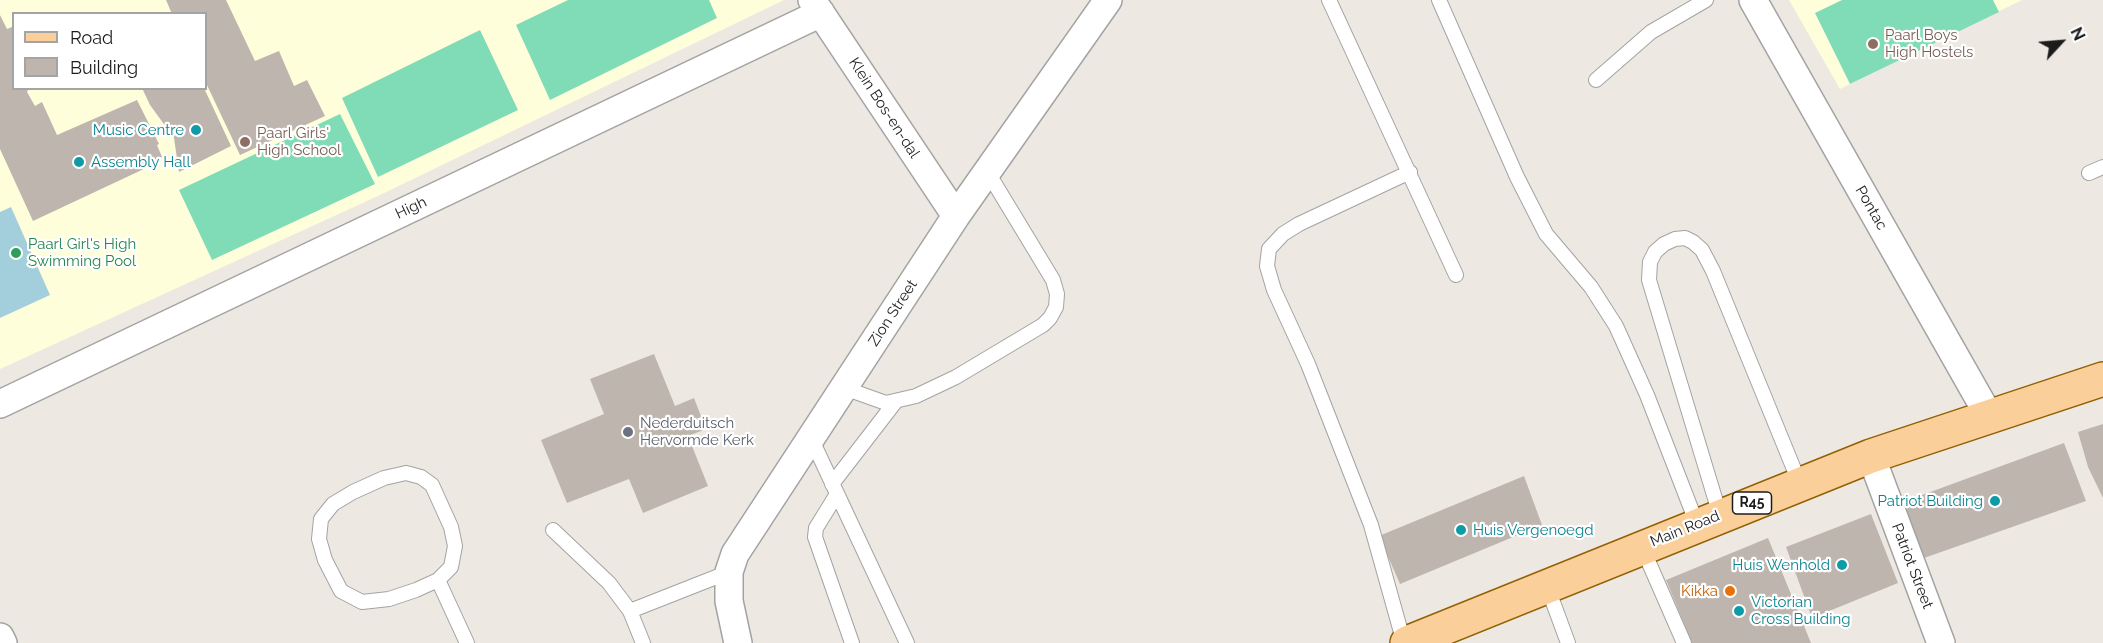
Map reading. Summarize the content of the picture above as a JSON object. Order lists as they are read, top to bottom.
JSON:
{
  "streets": {
    "main road": ["R45", "Main Road"],
    "street": [
      "Klein Bos-en-dal",
      "High",
      "Pontac",
      "Zion Street",
      "Patriot Street"
    ]
  },
  "crossings": [
    ["Klein Bos-en-dal", "High"],
    ["Klein Bos-en-dal", "Zion Street"],
    ["Pontac", "Main Road"],
    ["Main Road", "Patriot Street"]
  ],
  "places": [
    "Paarl Boys High Hostels",
    "Music Centre",
    "Paarl Girls' High School",
    "Assembly Hall",
    "Paarl Girl's High Swimming Pool",
    "Nederduitsch Hervormde Kerk",
    "Patriot Building",
    "Huis Vergenoegd",
    "Huis Wenhold",
    "Kikka",
    "Victorian Cross Building"
  ],
  "legend": ["Road", "Building"],
  "north": "top right"
}
